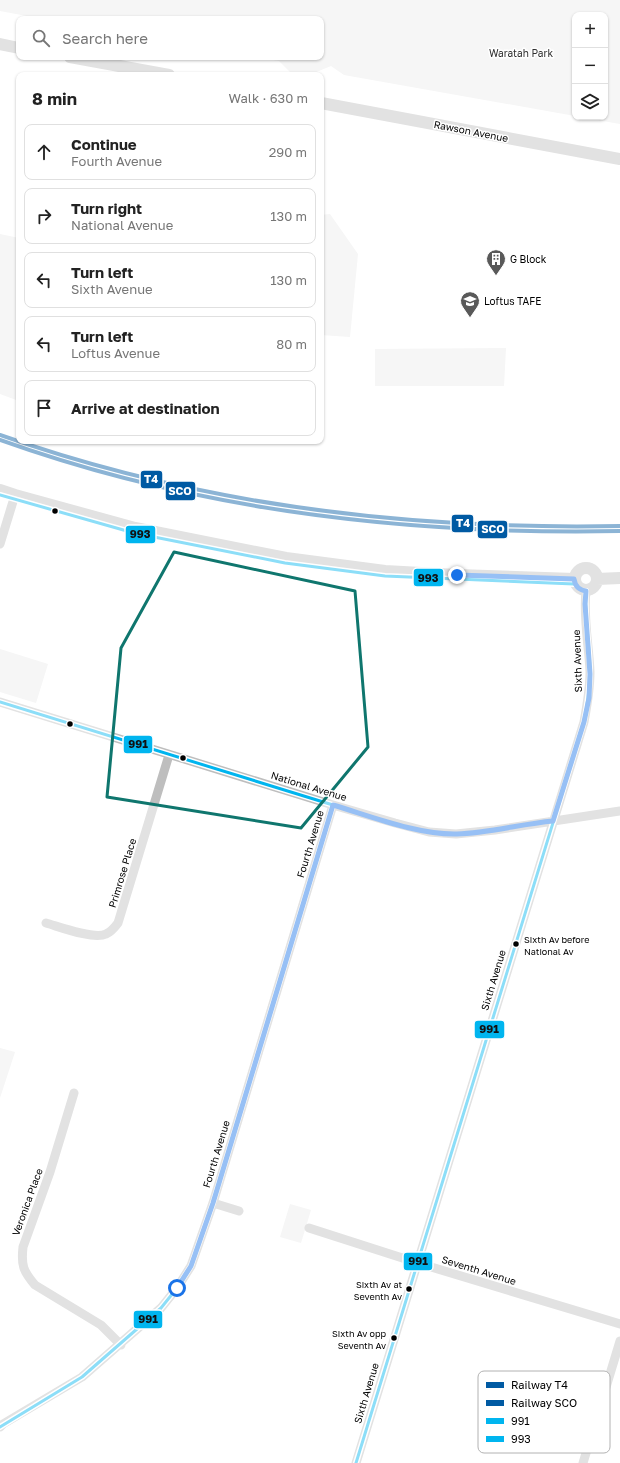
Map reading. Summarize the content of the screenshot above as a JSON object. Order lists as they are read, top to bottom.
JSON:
{
  "streets": {
    "street": [
      "Rawson Avenue",
      "Sixth Avenue",
      "National Avenue",
      "Fourth Avenue",
      "Primrose Place",
      "Veronica Place",
      "Seventh Avenue"
    ]
  },
  "crossings": [
    ["Sixth Avenue", "National Avenue"],
    ["Sixth Avenue", "Seventh Avenue"],
    ["National Avenue", "Fourth Avenue"],
    ["National Avenue", "Primrose Place"],
    ["Fourth Avenue", "Veronica Place"]
  ],
  "parks": ["Waratah Park"],
  "places": {
    "building": ["G Block"],
    "school or university": ["Loftus TAFE"],
    "other": ["Sixth Av before National Av", "Sixth Av at Seventh Av", "Sixth Av opp Seventh Av"]
  },
  "lines": [
    "rail line T4",
    "rail line SCO",
    "transit line 993",
    "transit line 991"
  ],
  "legend": [
    "Railway T4",
    "Railway SCO",
    "991",
    "993"
  ],
  "page": {
    "map_buttons": ["+", "−"],
    "search": "Search here",
    "heading": ["8 min", "Walk · 630 m"],
    "list": [
      ["Continue", "Fourth Avenue", "290 m"],
      ["Turn right", "National Avenue", "130 m"],
      ["Turn left", "Sixth Avenue", "130 m"],
      ["Turn left", "Loftus Avenue", "80 m"],
      "Arrive at destination"
    ]
  }
}
